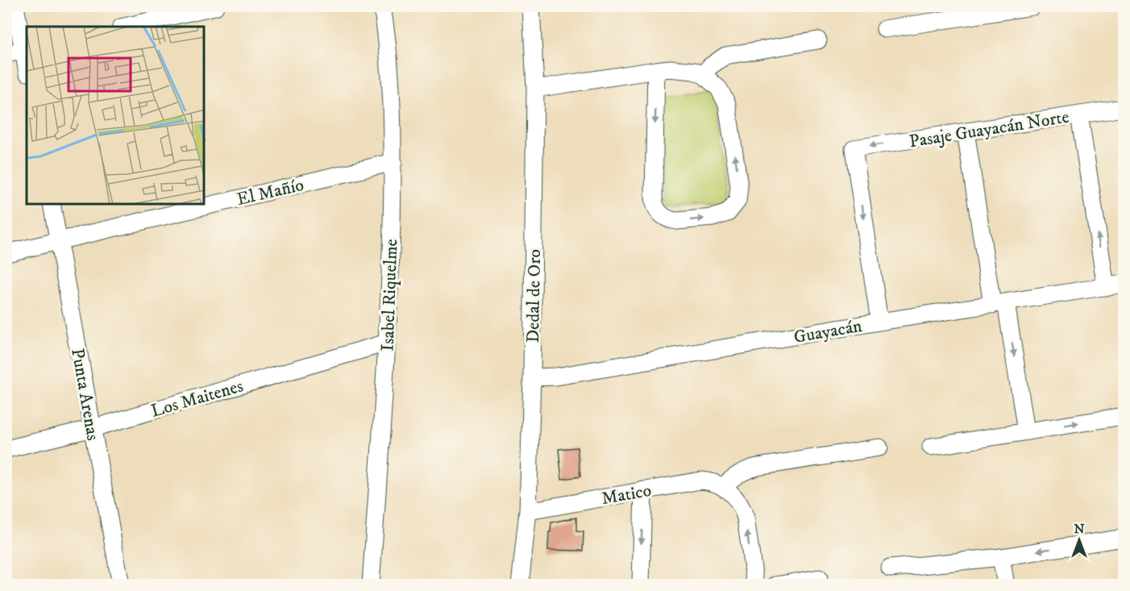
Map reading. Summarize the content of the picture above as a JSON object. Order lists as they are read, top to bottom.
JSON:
{
  "streets": {
    "street": [
      "Pasaje Guayacán Norte",
      "El Mañío",
      "Isabel Riquelme",
      "Dedal de Oro",
      "Guayacán",
      "Punta Arenas",
      "Los Maitenes",
      "Matico"
    ]
  },
  "crossings": [
    ["Pasaje Guayacán Norte", "Guayacán"],
    ["El Mañío", "Isabel Riquelme"],
    ["El Mañío", "Punta Arenas"],
    ["Isabel Riquelme", "Los Maitenes"],
    ["Dedal de Oro", "Guayacán"],
    ["Dedal de Oro", "Matico"],
    ["Punta Arenas", "Los Maitenes"]
  ],
  "north": "top"
}
